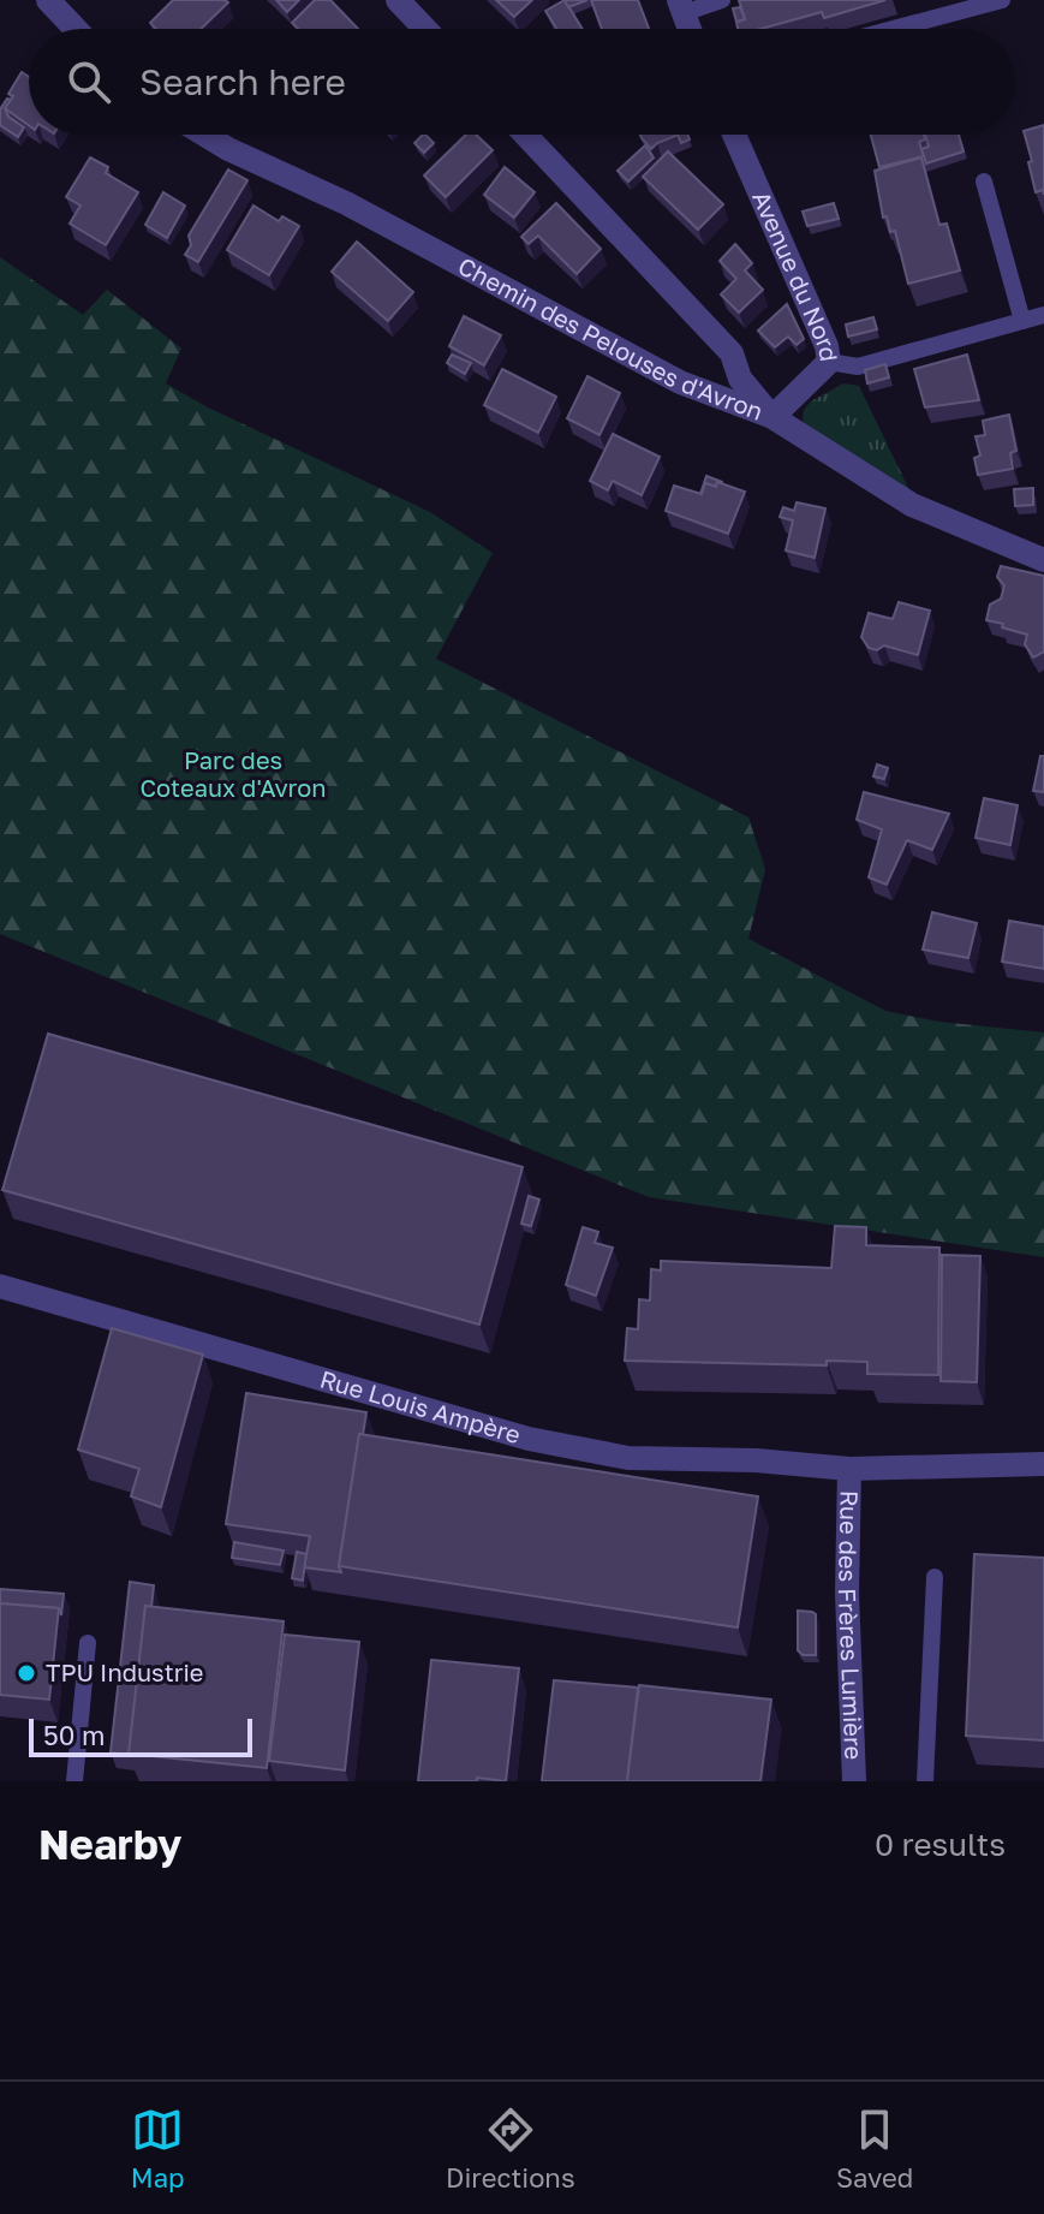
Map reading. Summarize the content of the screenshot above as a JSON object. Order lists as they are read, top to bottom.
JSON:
{
  "streets": {
    "street": [
      "Avenue du Nord",
      "Chemin des Pelouses d'Avron",
      "Rue Louis Ampère",
      "Rue des Frères Lumière"
    ]
  },
  "crossings": [
    ["Avenue du Nord", "Chemin des Pelouses d'Avron"],
    ["Rue Louis Ampère", "Rue des Frères Lumière"]
  ],
  "parks": ["Parc des Coteaux d'Avron"],
  "places": ["TPU Industrie"],
  "scale_bar": "50 m",
  "page": {
    "search": "Search here",
    "scale": "50 m",
    "heading": ["Nearby", "0 results"],
    "nav": ["Map", "Directions", "Saved"]
  }
}
